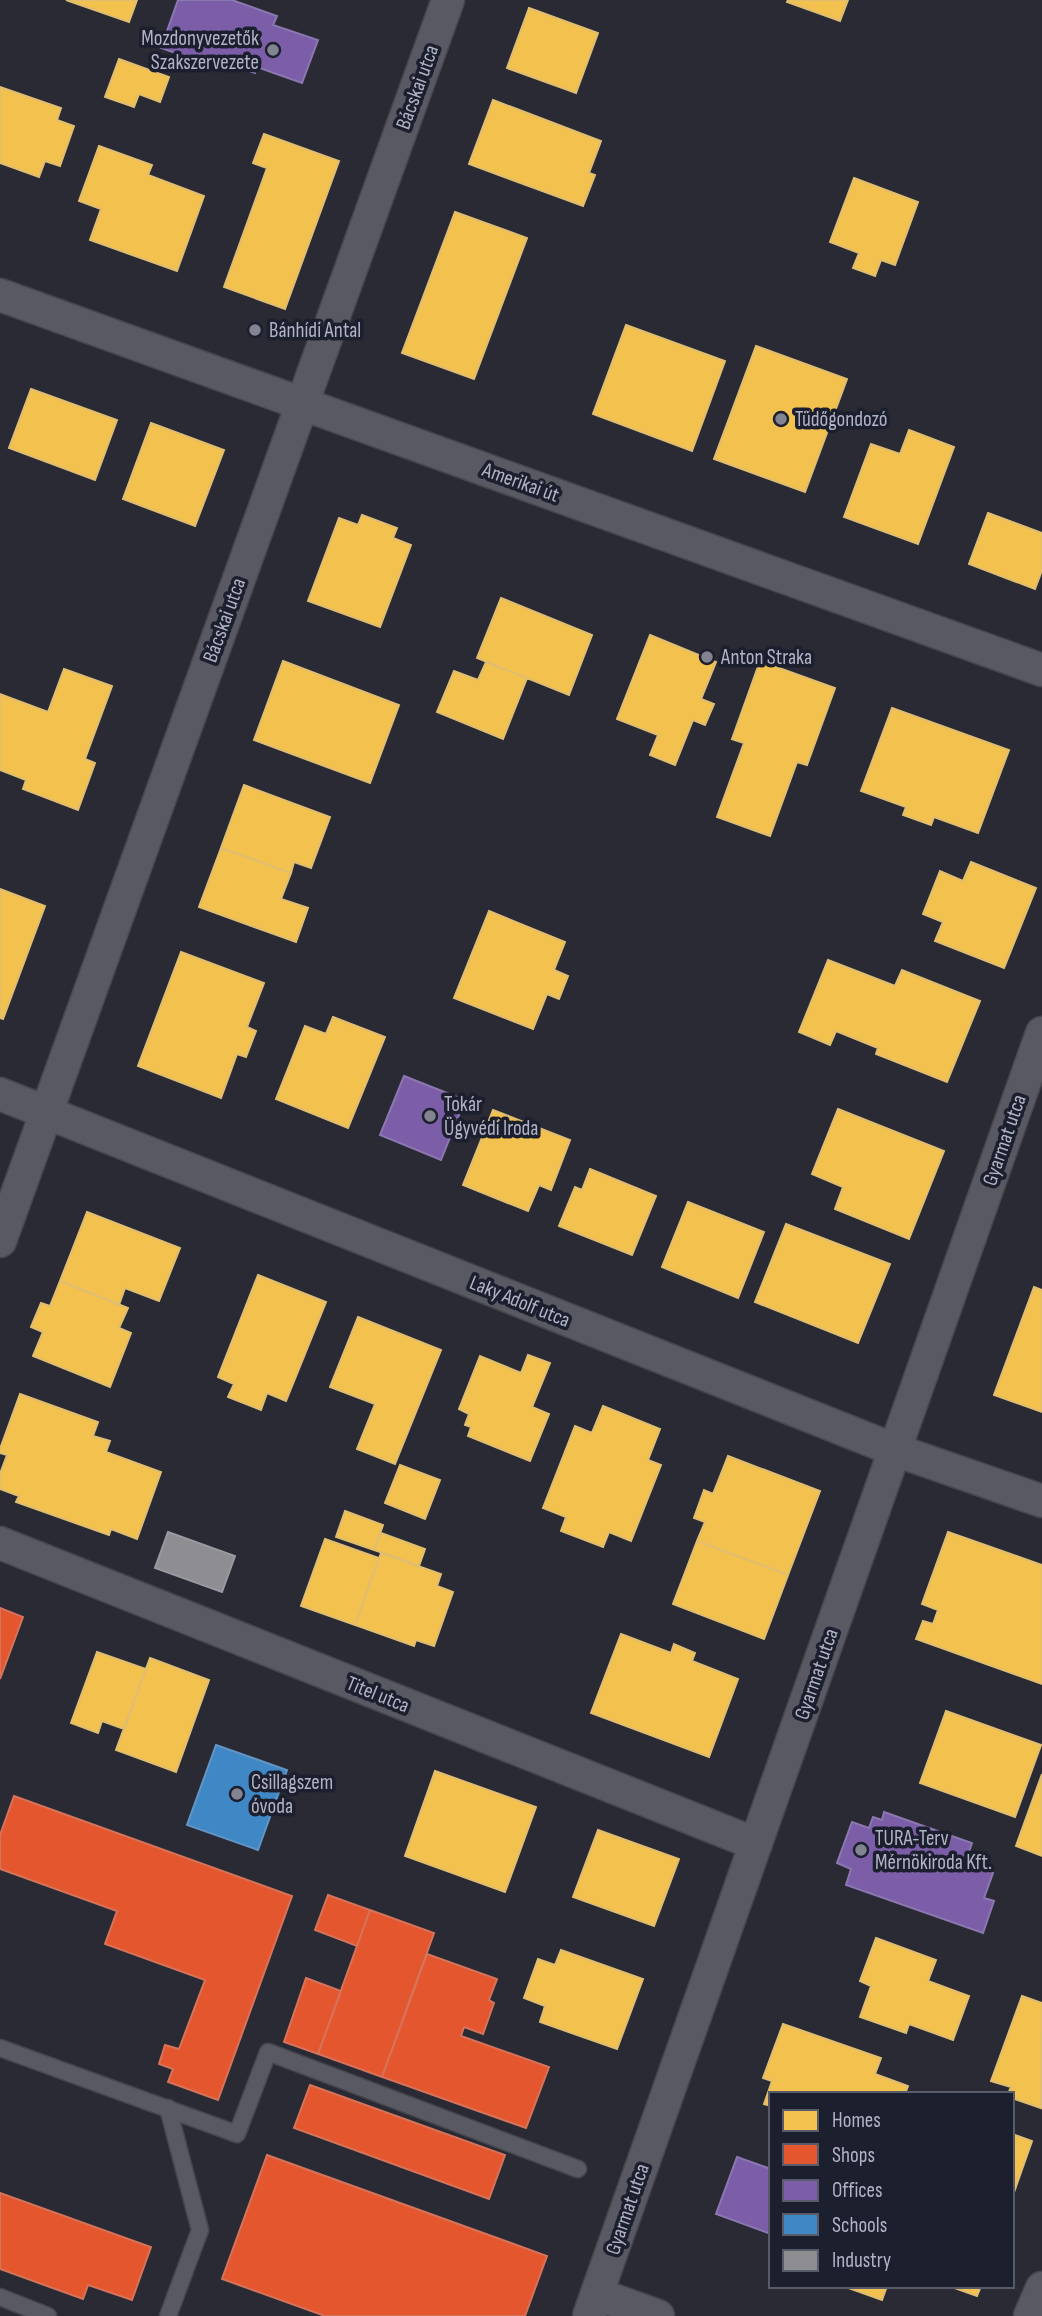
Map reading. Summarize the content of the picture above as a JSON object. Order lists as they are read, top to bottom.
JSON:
{
  "streets": {
    "street": [
      "Bácskai utca",
      "Amerikai út",
      "Gyarmat utca",
      "Laky Adolf utca",
      "Titel utca"
    ]
  },
  "crossings": [
    ["Bácskai utca", "Amerikai út"],
    ["Bácskai utca", "Laky Adolf utca"],
    ["Gyarmat utca", "Laky Adolf utca"],
    ["Gyarmat utca", "Titel utca"]
  ],
  "places": [
    "Mozdonyvezetők Szakszervezete",
    "Bánhídi Antal",
    "Tüdőgondozó",
    "Anton Straka",
    "Tokár Ügyvédi Iroda",
    "Csillagszem óvoda",
    "TURA-Terv Mérnökiroda Kft."
  ],
  "legend": [
    "Homes",
    "Shops",
    "Offices",
    "Schools",
    "Industry"
  ]
}
